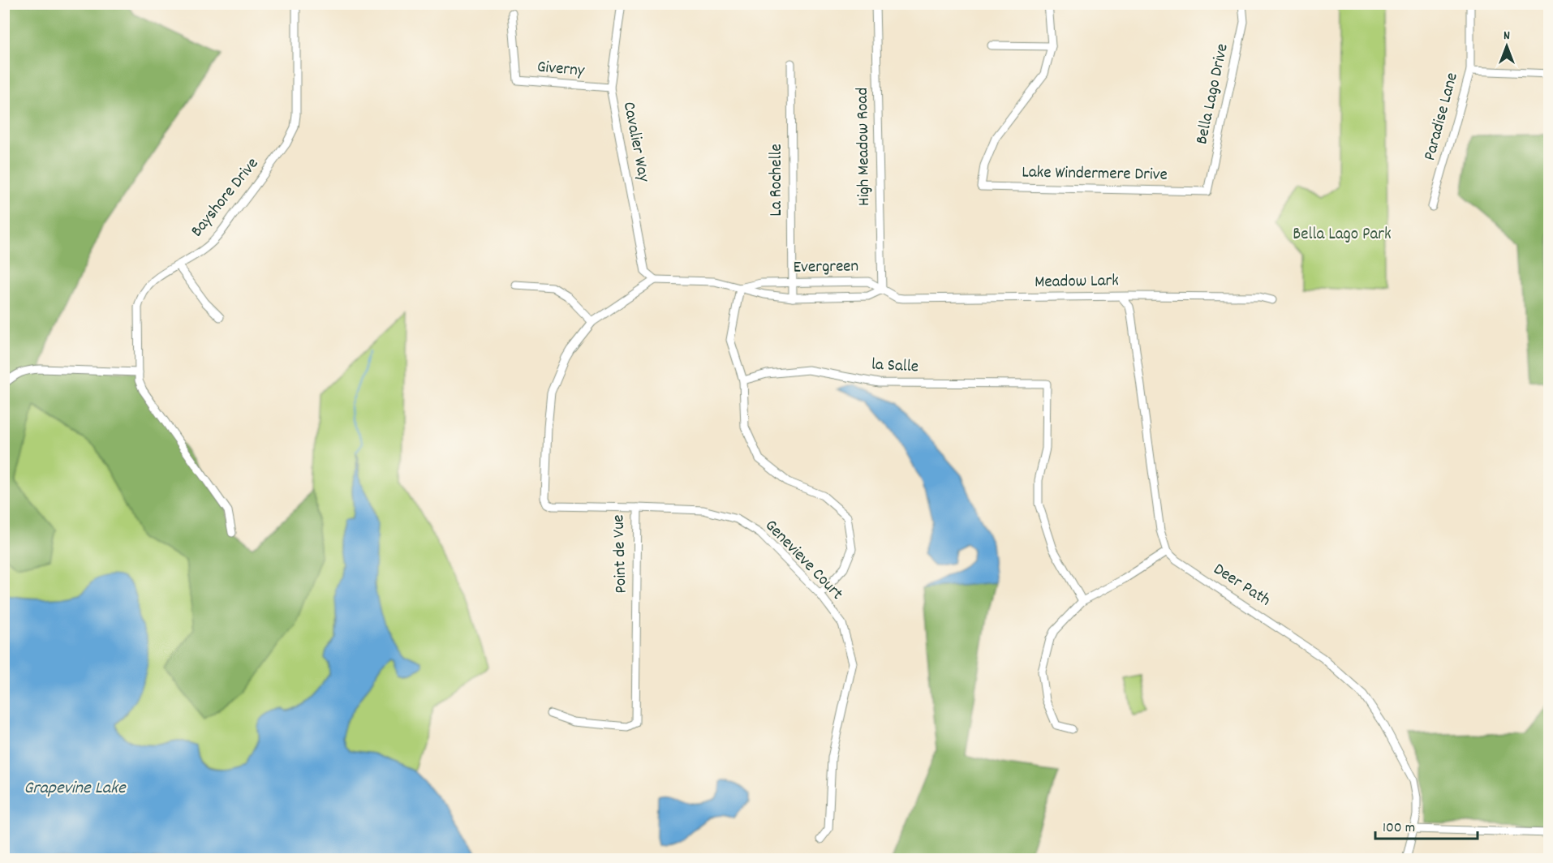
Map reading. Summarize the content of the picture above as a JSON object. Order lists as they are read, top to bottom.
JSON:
{
  "streets": {
    "street": [
      "Giverny",
      "Bella Lago Drive",
      "Paradise Lane",
      "Cavalier Way",
      "High Meadow Road",
      "Lake Windermere Drive",
      "La Rochelle",
      "Bayshore Drive",
      "Evergreen",
      "Meadow Lark",
      "la Salle",
      "Point de Vue",
      "Genevieve Court",
      "Deer Path"
    ]
  },
  "crossings": [
    ["Giverny", "Cavalier Way"],
    ["Bella Lago Drive", "Lake Windermere Drive"],
    ["Cavalier Way", "Evergreen"],
    ["Cavalier Way", "Point de Vue"],
    ["High Meadow Road", "Evergreen"],
    ["High Meadow Road", "Meadow Lark"],
    ["La Rochelle", "Evergreen"],
    ["Evergreen", "Meadow Lark"],
    ["Evergreen", "Point de Vue"],
    ["Point de Vue", "Genevieve Court"]
  ],
  "water": ["Grapevine Lake"],
  "parks": ["Bella Lago Park"],
  "scale_bar": "100 m",
  "north": "top"
}
